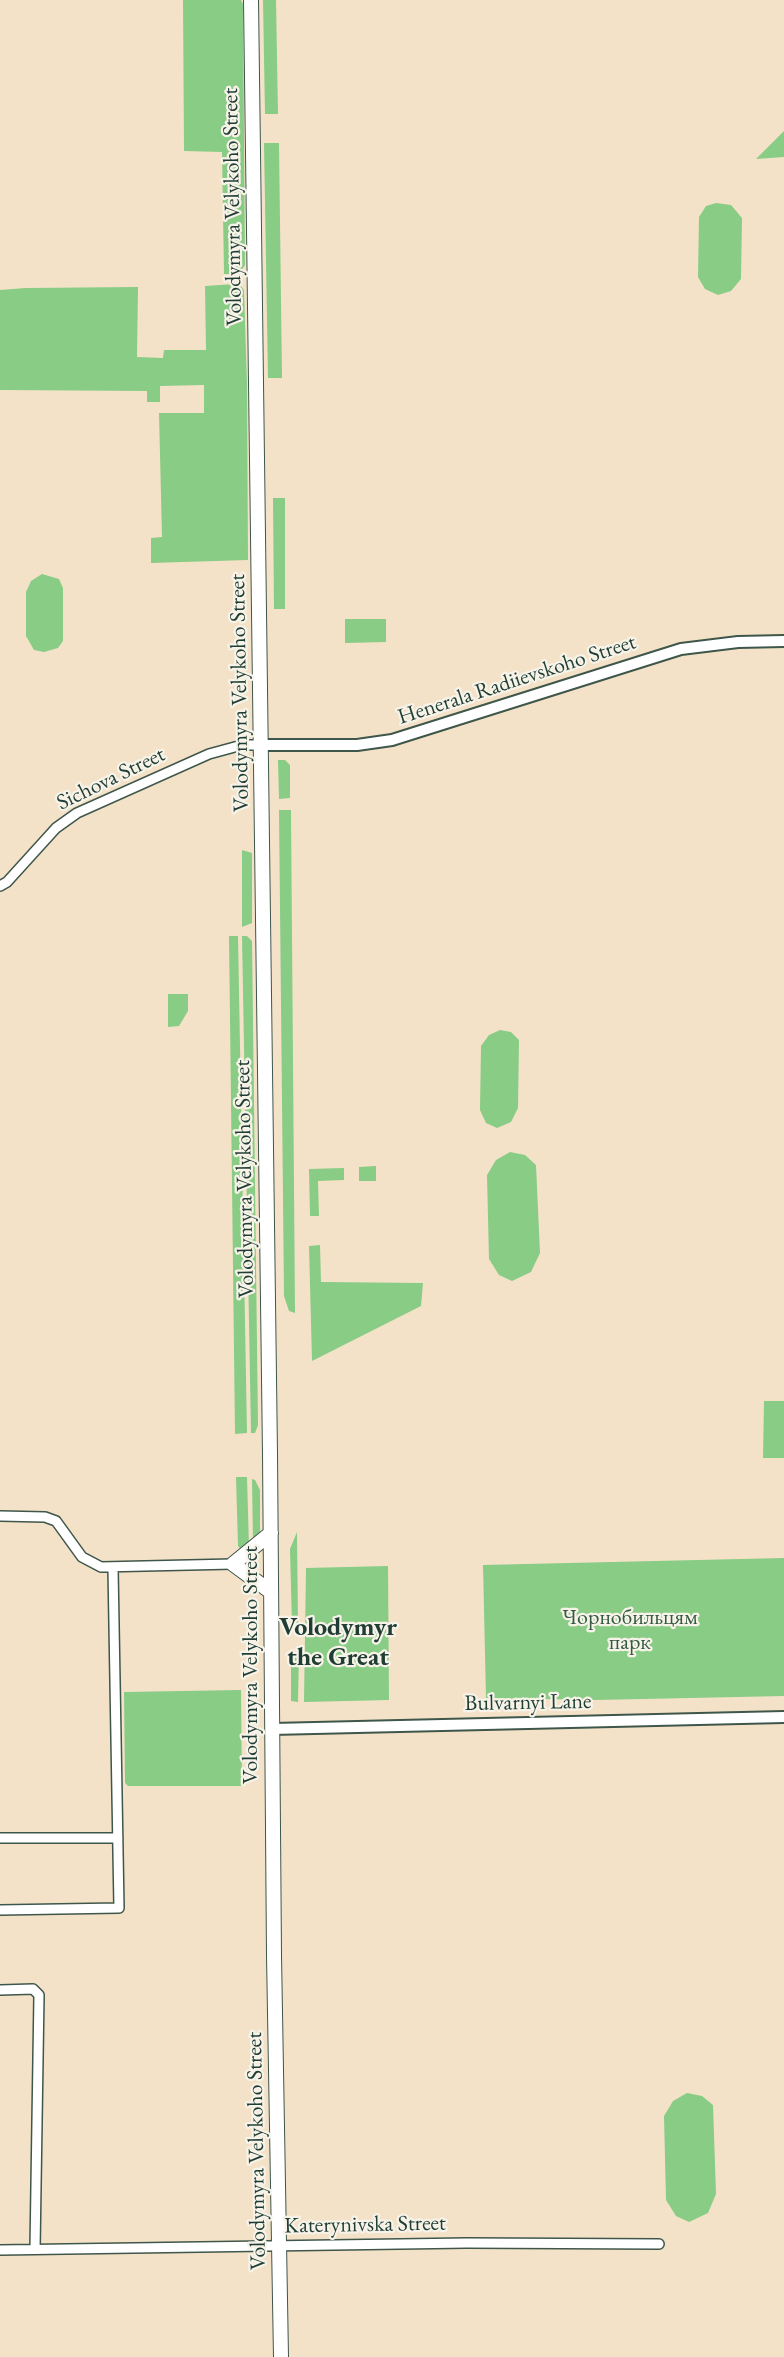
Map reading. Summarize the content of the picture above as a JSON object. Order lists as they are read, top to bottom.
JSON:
{
  "streets": {
    "main road": ["Volodymyra Velykoho Street"],
    "street": [
      "Henerala Radiievskoho Street",
      "Sichova Street",
      "Bulvarnyi Lane",
      "Katerynivska Street"
    ]
  },
  "crossings": [
    ["Volodymyra Velykoho Street", "Henerala Radiievskoho Street"],
    ["Volodymyra Velykoho Street", "Sichova Street"],
    ["Volodymyra Velykoho Street", "Bulvarnyi Lane"],
    ["Volodymyra Velykoho Street", "Katerynivska Street"],
    ["Henerala Radiievskoho Street", "Sichova Street"]
  ],
  "districts": ["Volodymyr the Great"],
  "parks": ["Чорнобильцям парк"]
}
